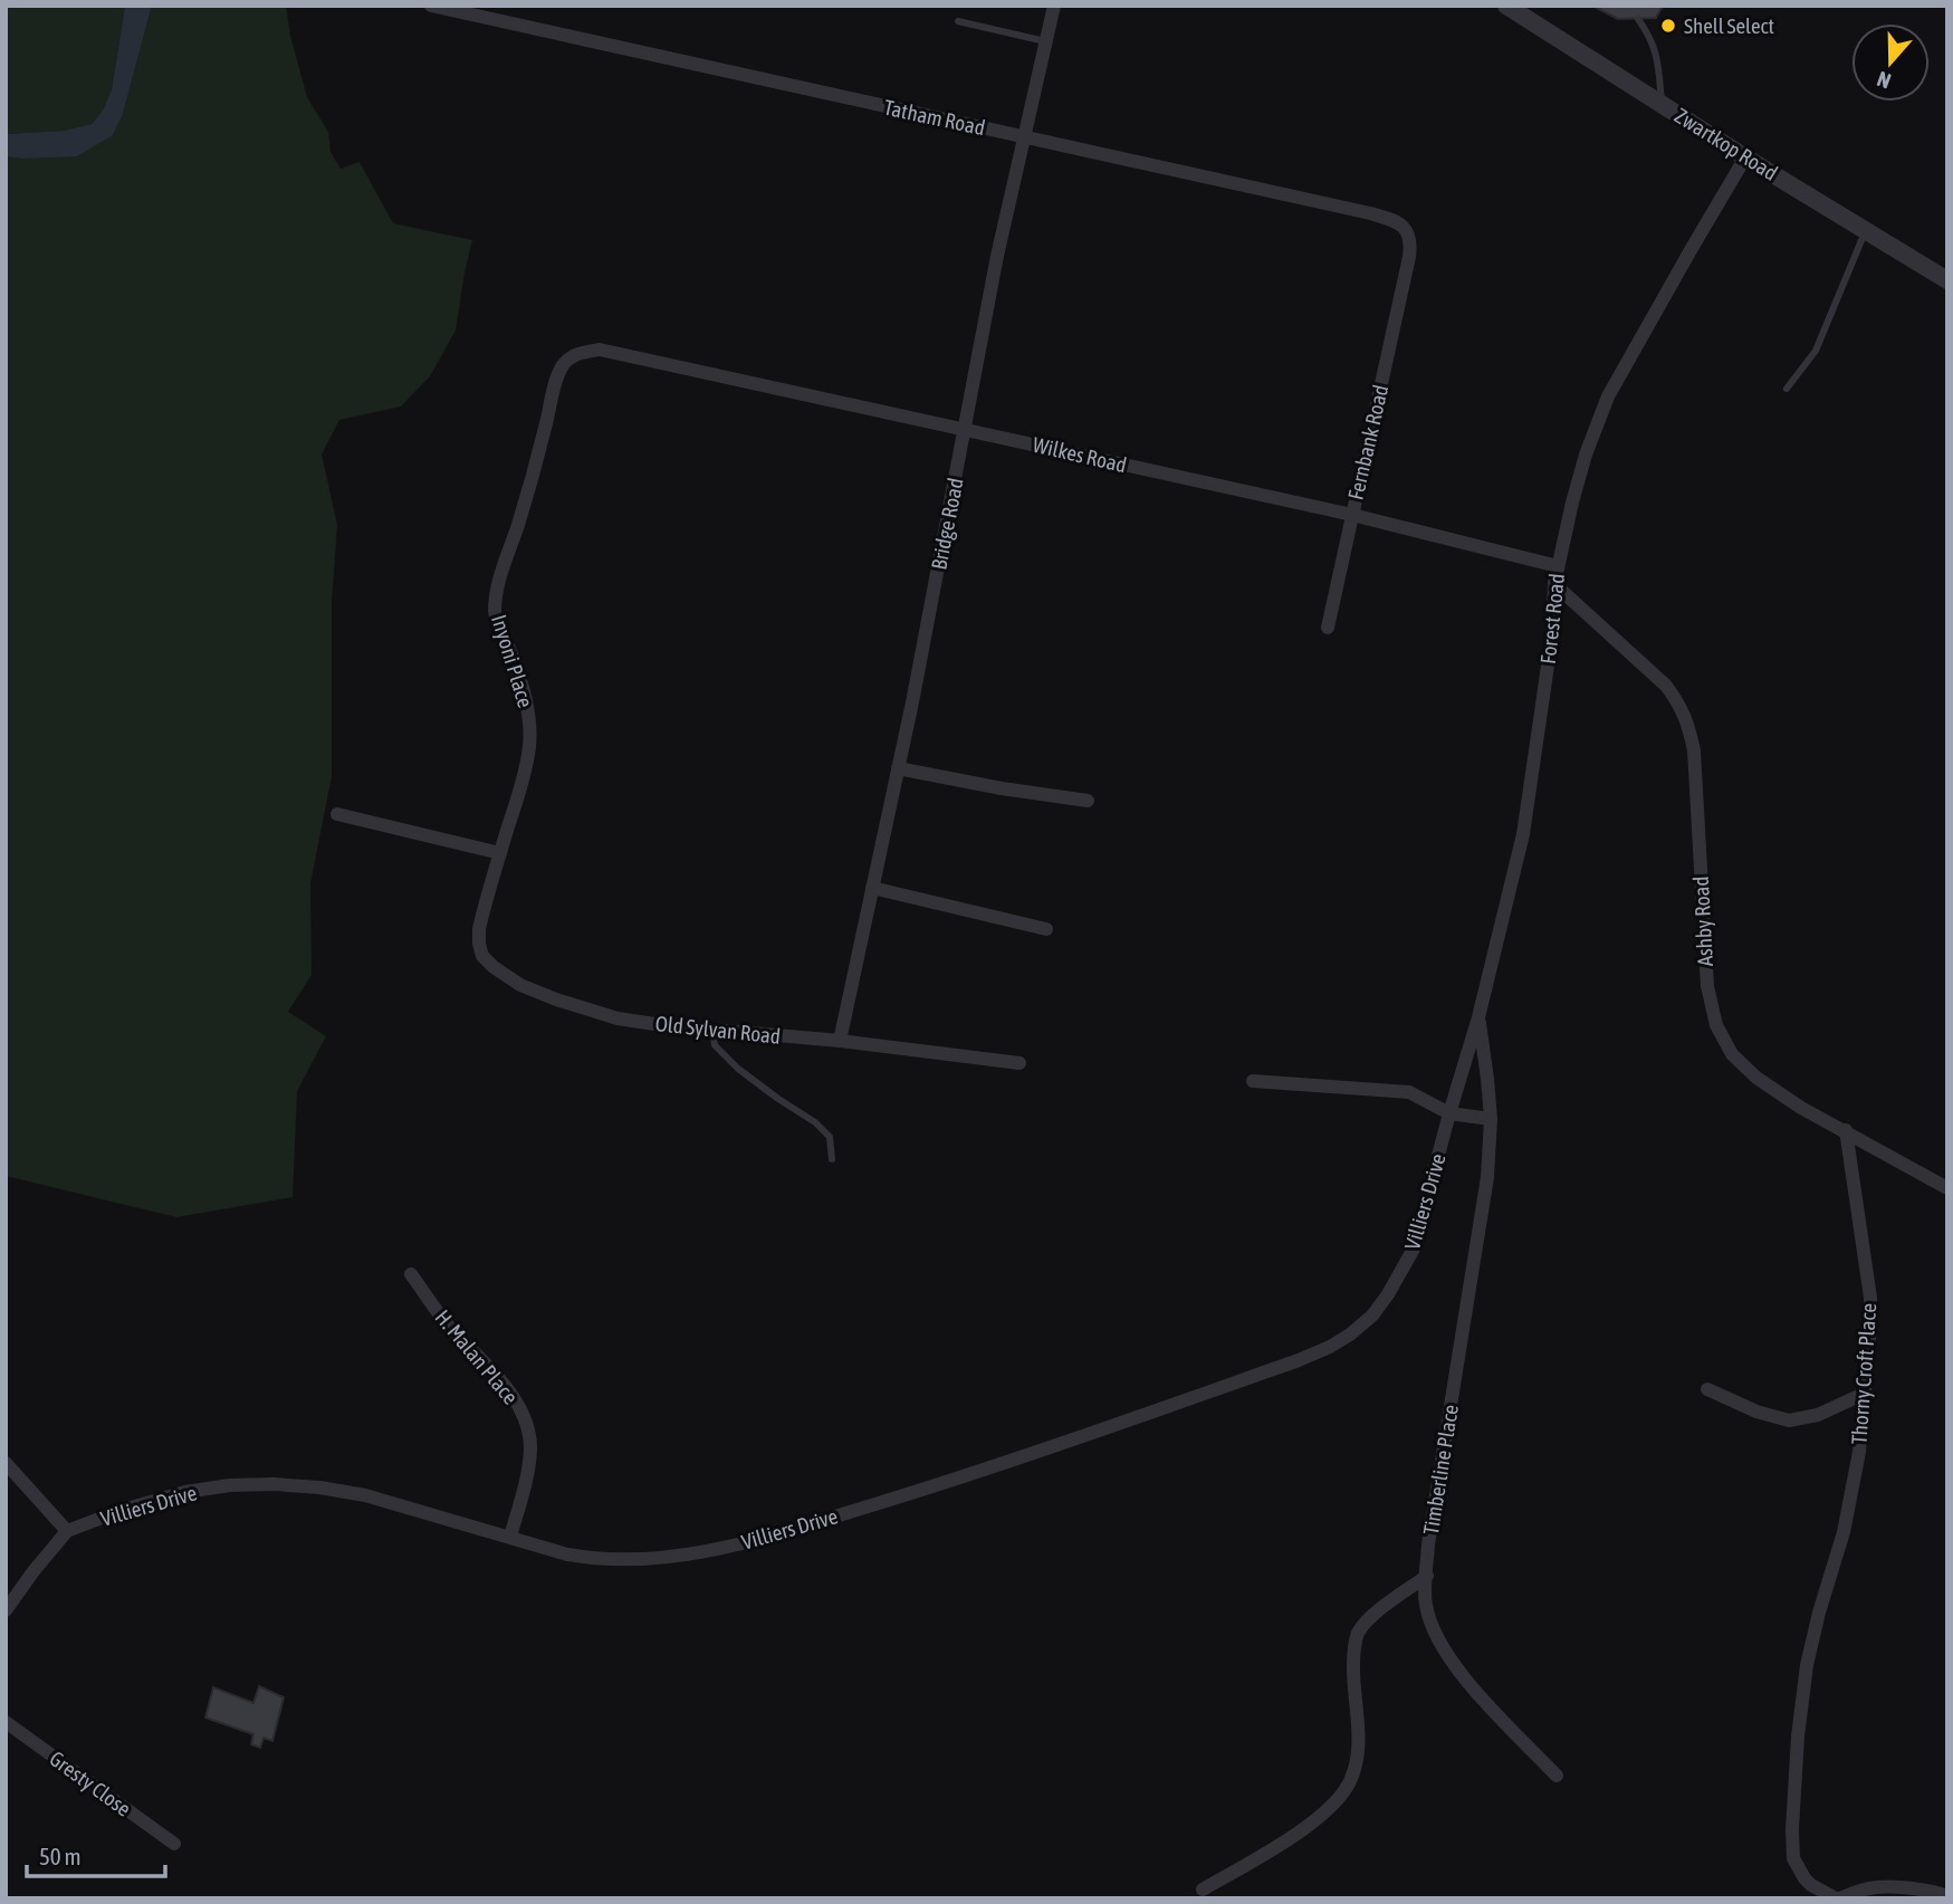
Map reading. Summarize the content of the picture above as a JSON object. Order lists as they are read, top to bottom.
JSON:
{
  "streets": {
    "street": [
      "Tatham Road",
      "Zwartkop Road",
      "Fernbank Road",
      "Wilkes Road",
      "Bridge Road",
      "Forest Road",
      "Inyoni Place",
      "Ashby Road",
      "Old Sylvan Road",
      "Villiers Drive",
      "H. Malan Place",
      "Thorny Croft Place",
      "Timberline Place",
      "Gresty Close"
    ]
  },
  "crossings": [
    ["Tatham Road", "Fernbank Road"],
    ["Tatham Road", "Bridge Road"],
    ["Zwartkop Road", "Forest Road"],
    ["Fernbank Road", "Wilkes Road"],
    ["Wilkes Road", "Bridge Road"],
    ["Wilkes Road", "Forest Road"],
    ["Wilkes Road", "Inyoni Place"],
    ["Bridge Road", "Old Sylvan Road"],
    ["Forest Road", "Ashby Road"],
    ["Forest Road", "Villiers Drive"],
    ["Forest Road", "Timberline Place"],
    ["Inyoni Place", "Old Sylvan Road"],
    ["Ashby Road", "Thorny Croft Place"],
    ["Villiers Drive", "H. Malan Place"]
  ],
  "places": ["Shell Select"],
  "scale_bar": "50 m",
  "north": "bottom"
}
